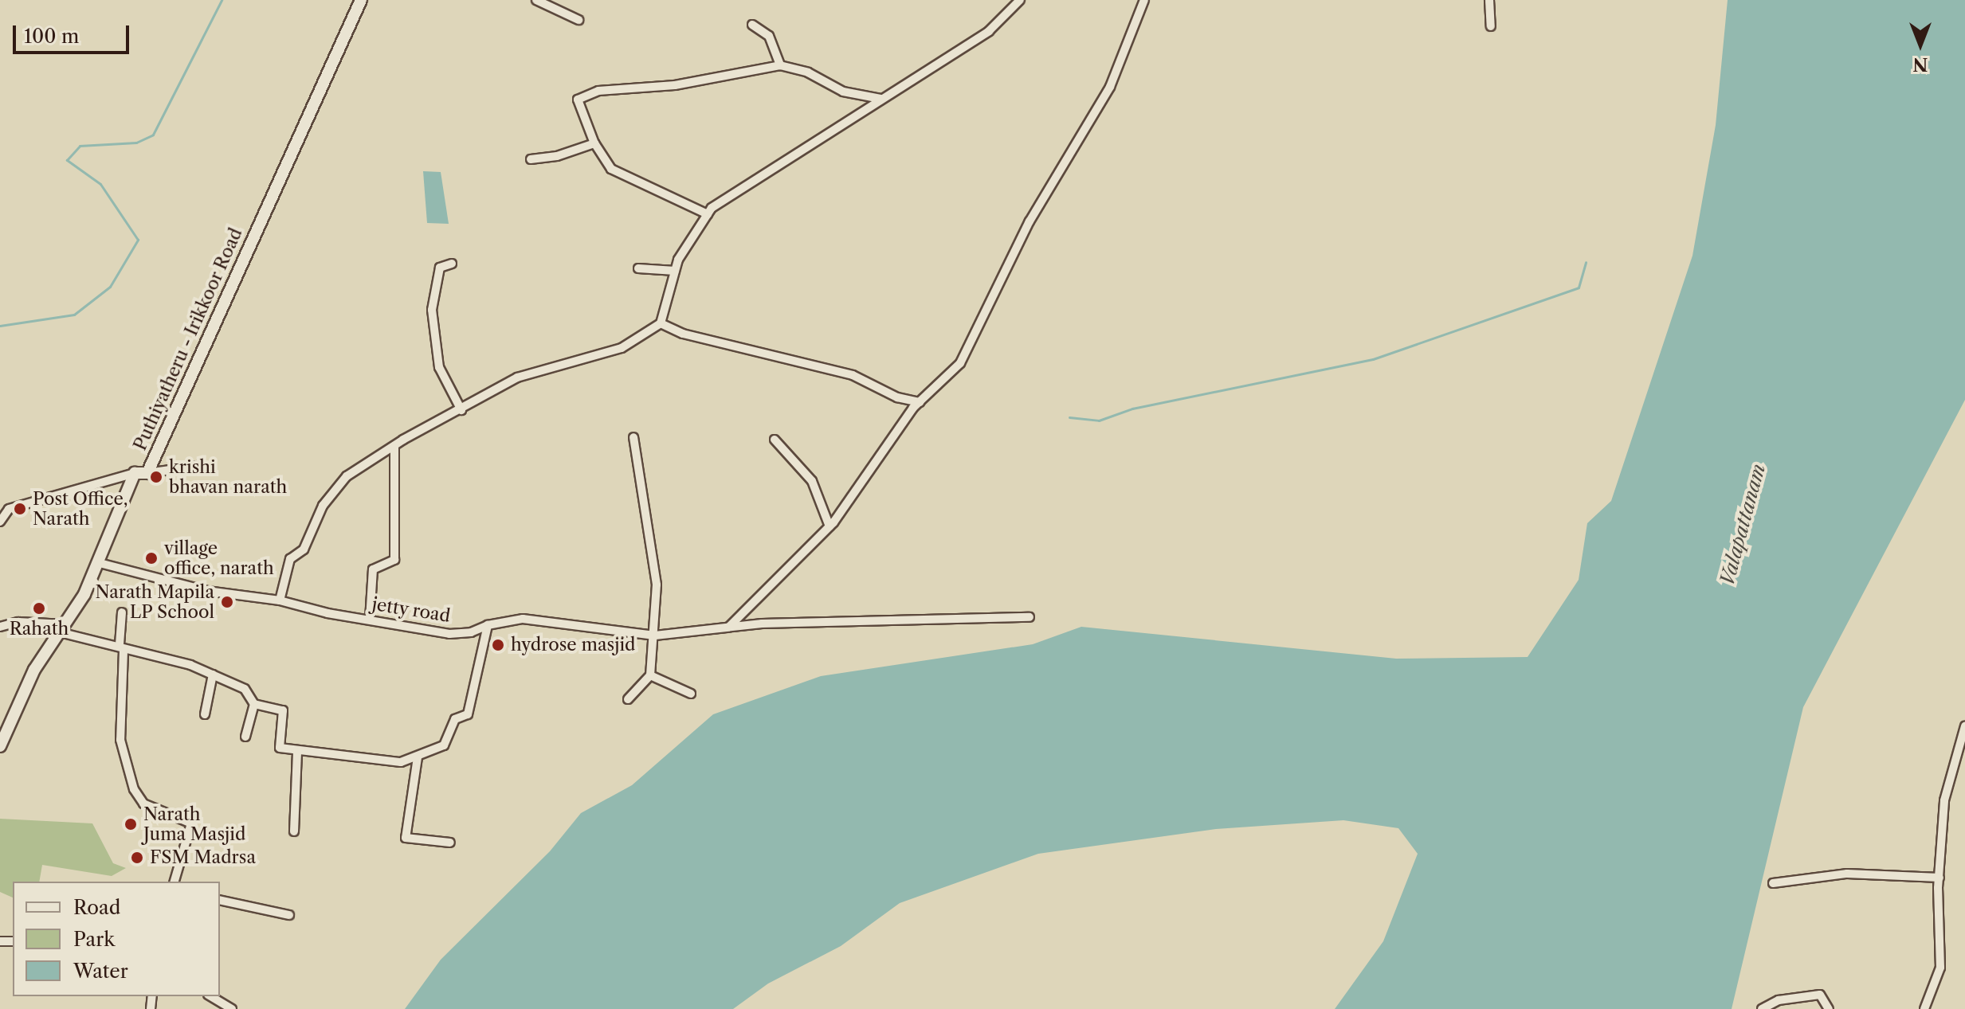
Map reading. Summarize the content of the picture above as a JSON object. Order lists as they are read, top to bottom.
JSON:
{
  "streets": {
    "main road": ["Puthiyatheru - Irikkoor Road"],
    "street": ["jetty road"]
  },
  "crossings": [
    ["Puthiyatheru - Irikkoor Road", "jetty road"]
  ],
  "water": ["Valapattanam"],
  "places": [
    "krishi bhavan narath",
    "Post Office, Narath",
    "village office, narath",
    "Narath Mapila LP School",
    "Rahath",
    "hydrose masjid",
    "Narath Juma Masjid",
    "FSM Madrsa"
  ],
  "legend": ["Road", "Park", "Water"],
  "scale_bar": "100 m",
  "north": "bottom"
}
